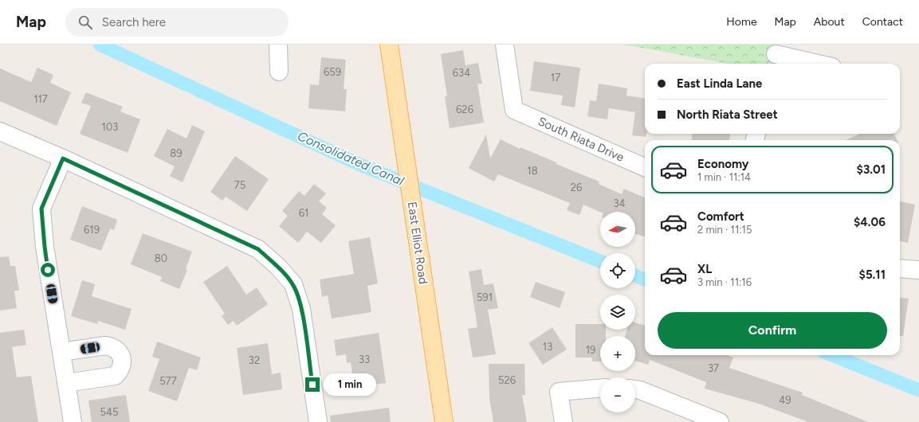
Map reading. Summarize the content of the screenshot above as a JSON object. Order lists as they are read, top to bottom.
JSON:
{
  "streets": {
    "main road": ["East Elliot Road"],
    "street": ["South Riata Drive"]
  },
  "water": ["Consolidated Canal"],
  "house_numbers": [
    "659",
    "634",
    "17",
    "117",
    "626",
    "103",
    "89",
    "18",
    "75",
    "26",
    "34",
    "61",
    "619",
    "80",
    "591",
    "13",
    "19",
    "33",
    "32",
    "37",
    "526",
    "577",
    "49",
    "545"
  ],
  "north": "left",
  "page": {
    "header": "Map",
    "search": "Search here",
    "nav": [
      "Home",
      "Map",
      "About",
      "Contact"
    ],
    "banner": ["East Linda Lane", "North Riata Street"],
    "list": [
      {
        "name": "Economy",
        "note": "1 min · 11:14",
        "value": "$3.01"
      },
      {
        "name": "Comfort",
        "note": "2 min · 11:15",
        "value": "$4.06"
      },
      {
        "name": "XL",
        "note": "3 min · 11:16",
        "value": "$5.11"
      }
    ],
    "map_buttons": ["+", "−"],
    "buttons": "Confirm",
    "bubble": "1 min"
  }
}
